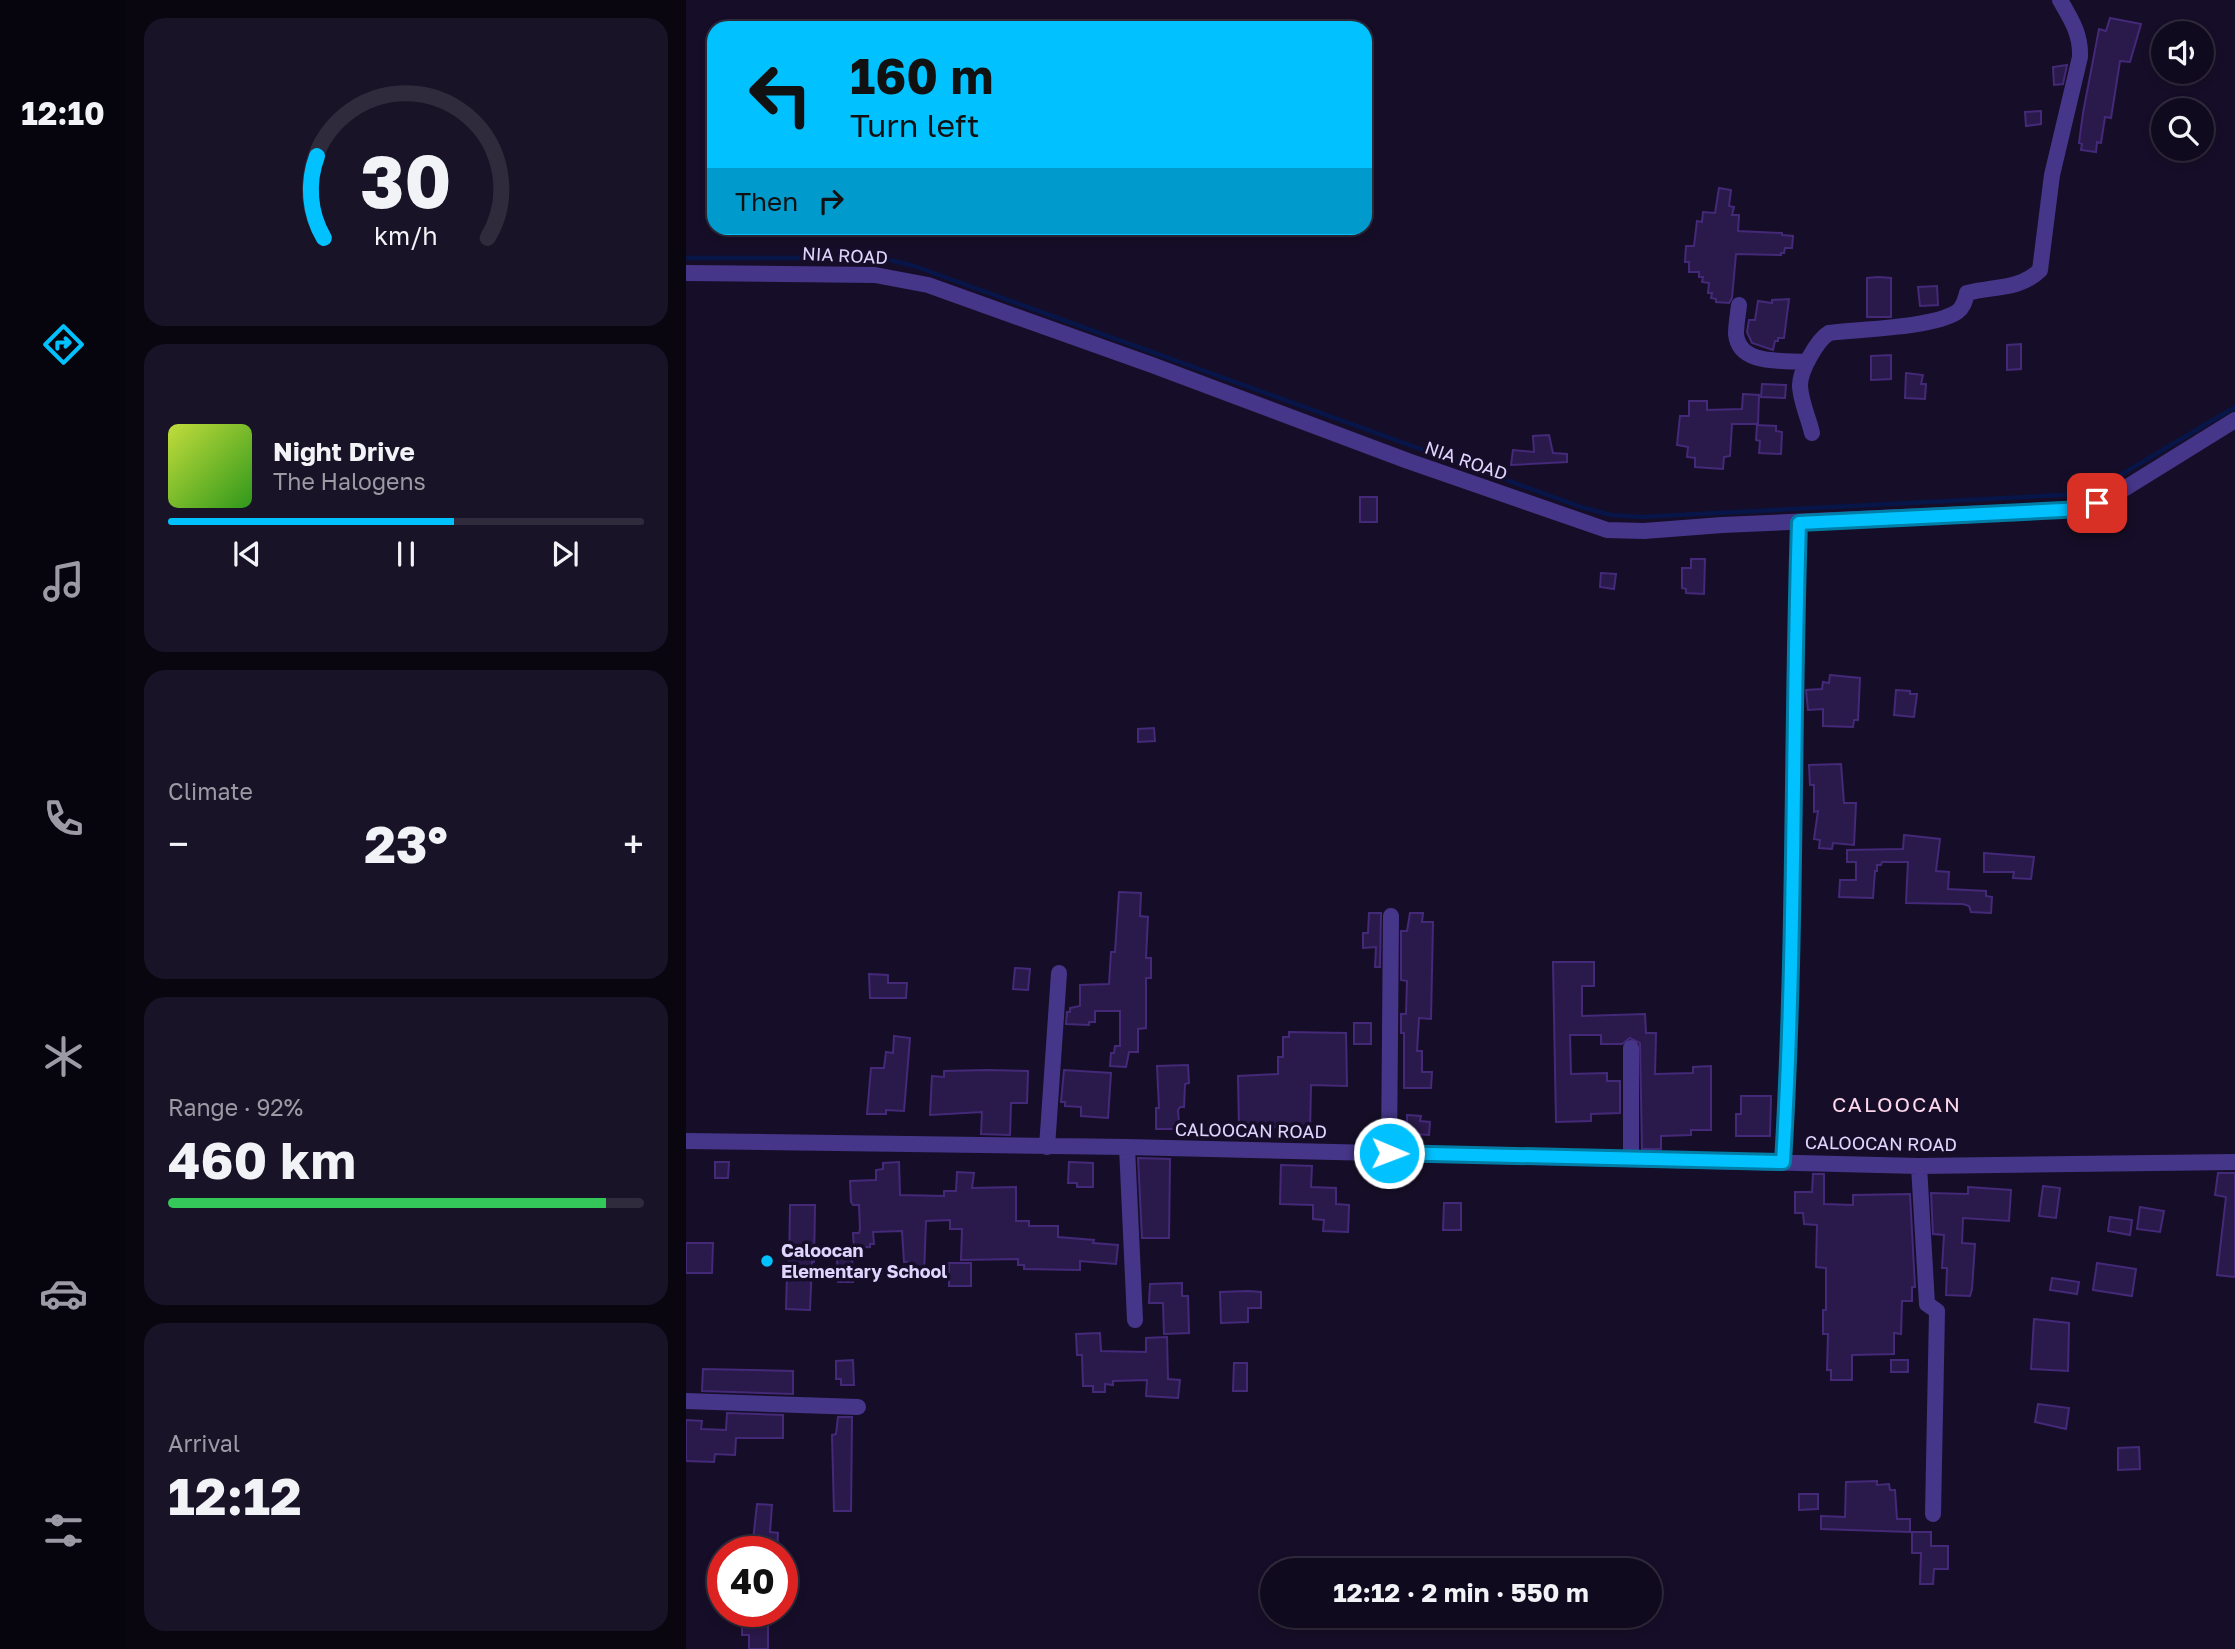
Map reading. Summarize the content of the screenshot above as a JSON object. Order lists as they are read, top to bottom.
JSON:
{
  "streets": {
    "street": ["NIA ROAD", "CALOOCAN ROAD"]
  },
  "districts": ["CALOOCAN"],
  "places": ["Caloocan Elementary School"],
  "page": {
    "tabs": "12:10",
    "turn": ["160 m", "Turn left"],
    "then": "Then",
    "song": ["Night Drive", "The Halogens"],
    "tile": [
      "Climate",
      ["Range · 92%", "460 km"],
      ["Arrival", "12:12"]
    ],
    "heat": ["−", "23°", "+"],
    "limit": "40",
    "trip": "12:12 · 2 min · 550 m",
    "gauge": ["30", "km/h"]
  }
}
